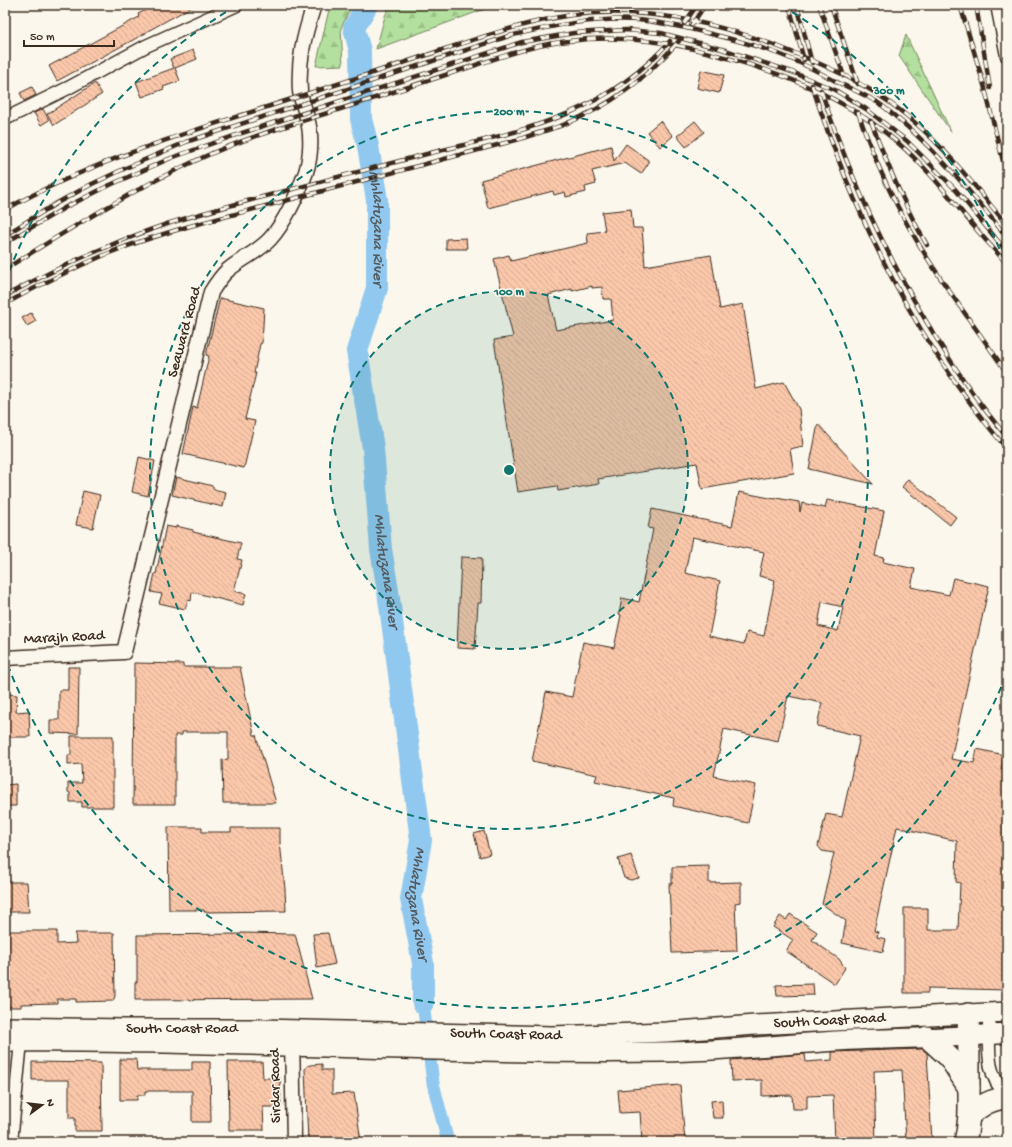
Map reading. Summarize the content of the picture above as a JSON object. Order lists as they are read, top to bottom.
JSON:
{
  "streets": {
    "highway": ["South Coast Road"],
    "street": ["Seaward Road", "Marajh Road", "Sirdar Road"]
  },
  "crossings": [
    ["Seaward Road", "Marajh Road"],
    ["South Coast Road", "Sirdar Road"]
  ],
  "water": ["Mhlatuzana River"],
  "scale_bar": "50 m",
  "north": "right",
  "rings": ["300 m", "200 m", "100 m"]
}
